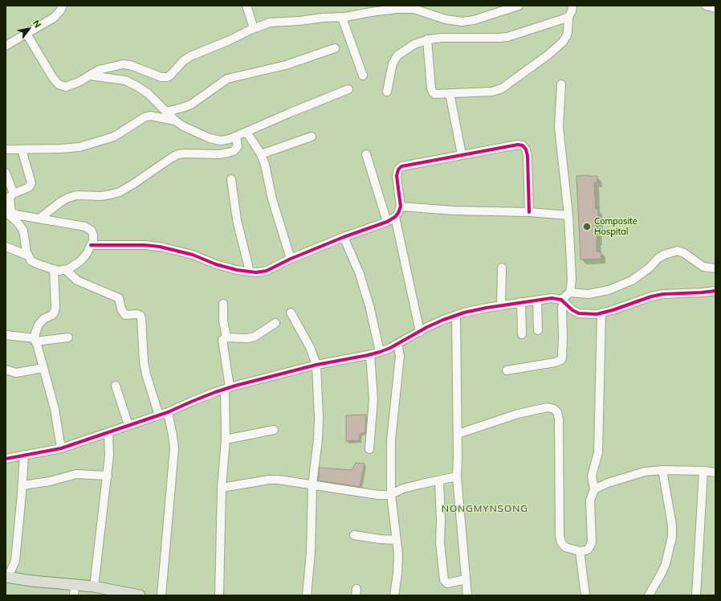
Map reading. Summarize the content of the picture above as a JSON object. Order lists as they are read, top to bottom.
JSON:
{
  "districts": ["NONGMYNSONG"],
  "places": ["Composite Hospital"],
  "north": "top right"
}
